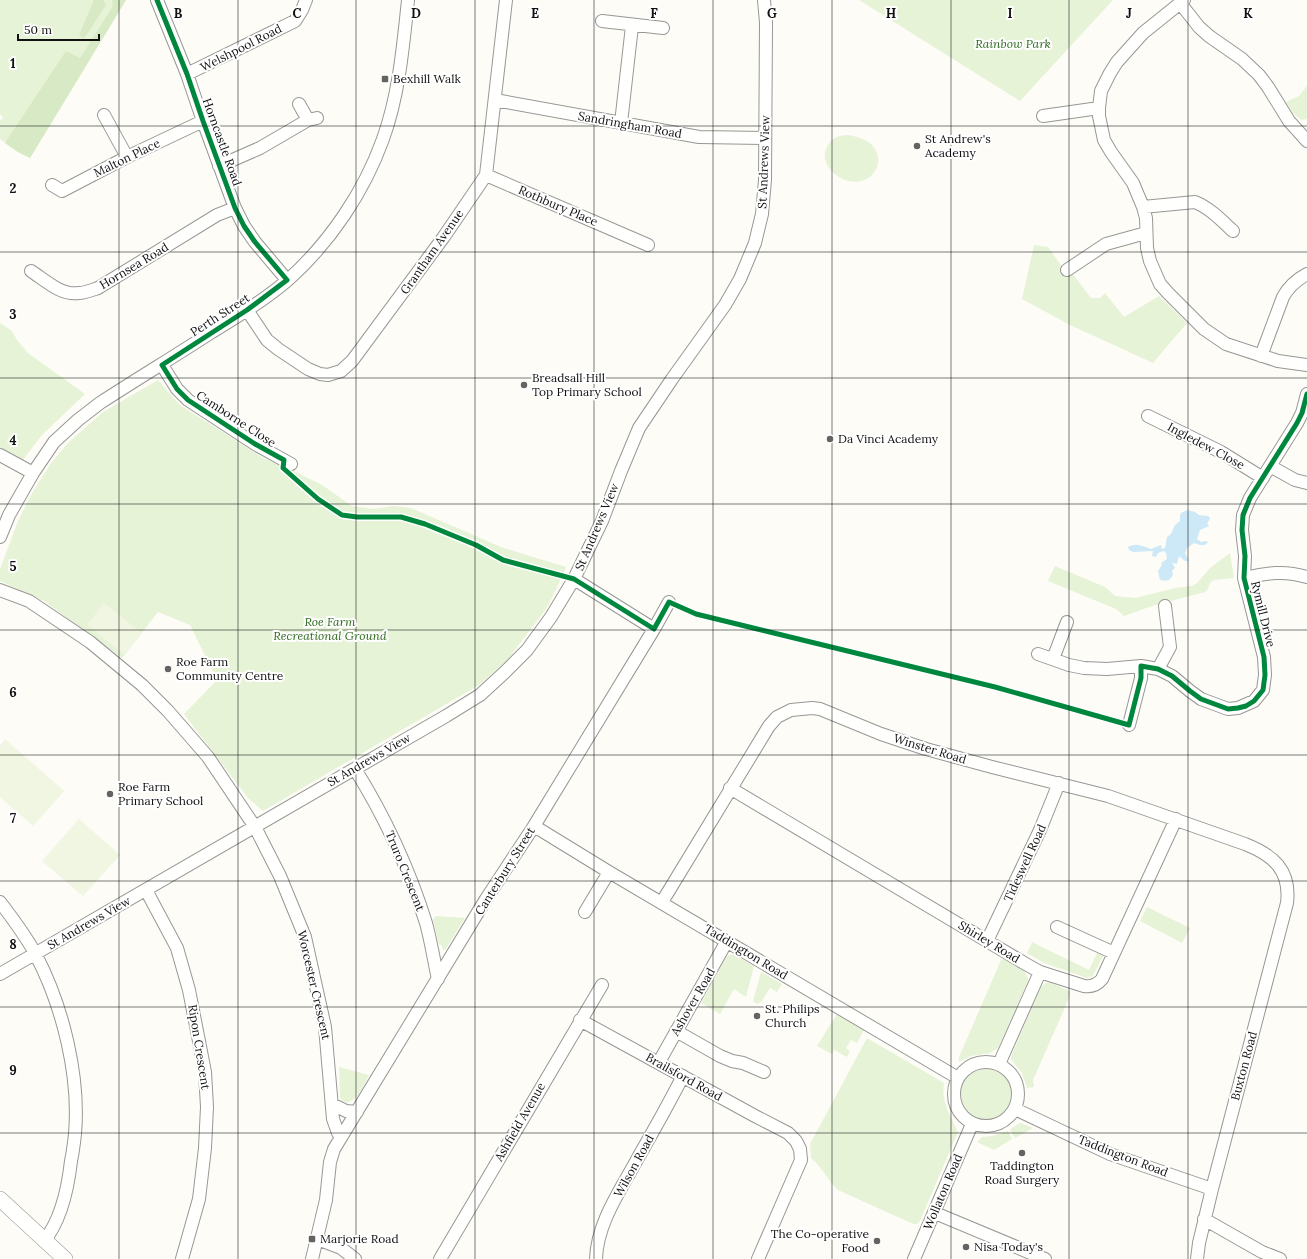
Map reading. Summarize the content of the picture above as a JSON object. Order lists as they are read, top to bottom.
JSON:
{
  "streets": {
    "street": [
      "Welshpool Road",
      "Sandringham Road",
      "Horncastle Road",
      "Malton Place",
      "St Andrews View",
      "Rothbury Place",
      "Grantham Avenue",
      "Hornsea Road",
      "Perth Street",
      "Camborne Close",
      "Ingledew Close",
      "Rymill Drive",
      "Winster Road",
      "Tideswell Road",
      "Truro Crescent",
      "Canterbury Street",
      "Shirley Road",
      "Taddington Road",
      "Worcester Crescent",
      "Ashover Road",
      "Ripon Crescent",
      "Buxton Road",
      "Brailsford Road",
      "Ashfield Avenue",
      "Wilson Road",
      "Wollaton Road"
    ]
  },
  "crossings": [
    ["Welshpool Road", "Horncastle Road"],
    ["Sandringham Road", "St Andrews View"],
    ["Sandringham Road", "Grantham Avenue"],
    ["Horncastle Road", "Malton Place"],
    ["Horncastle Road", "Hornsea Road"],
    ["Horncastle Road", "Perth Street"],
    ["St Andrews View", "Truro Crescent"],
    ["St Andrews View", "Worcester Crescent"],
    ["St Andrews View", "Ripon Crescent"],
    ["Rothbury Place", "Grantham Avenue"],
    ["Grantham Avenue", "Perth Street"],
    ["Perth Street", "Camborne Close"],
    ["Ingledew Close", "Rymill Drive"],
    ["Winster Road", "Tideswell Road"],
    ["Winster Road", "Shirley Road"],
    ["Winster Road", "Taddington Road"],
    ["Winster Road", "Buxton Road"],
    ["Tideswell Road", "Shirley Road"],
    ["Truro Crescent", "Canterbury Street"],
    ["Canterbury Street", "Taddington Road"],
    ["Canterbury Street", "Worcester Crescent"],
    ["Taddington Road", "Ashover Road"],
    ["Taddington Road", "Buxton Road"],
    ["Taddington Road", "Wollaton Road"],
    ["Ashover Road", "Brailsford Road"],
    ["Brailsford Road", "Ashfield Avenue"],
    ["Brailsford Road", "Wilson Road"]
  ],
  "parks": ["Rainbow Park", "Roe Farm Recreational Ground"],
  "places": {
    "transit": ["Bexhill Walk", "Marjorie Road"],
    "other": [
      "St Andrew's Academy",
      "Breadsall Hill Top Primary School",
      "Da Vinci Academy",
      "Roe Farm Community Centre",
      "Roe Farm Primary School",
      "St. Philips Church",
      "Taddington Road Surgery",
      "The Co-operative Food",
      "Nisa Today's"
    ]
  },
  "scale_bar": "50 m",
  "grid": {
    "columns": [
      "B",
      "C",
      "D",
      "E",
      "F",
      "G",
      "H",
      "I",
      "J",
      "K"
    ],
    "rows": [
      "1",
      "2",
      "3",
      "4",
      "5",
      "6",
      "7",
      "8",
      "9"
    ]
  }
}
